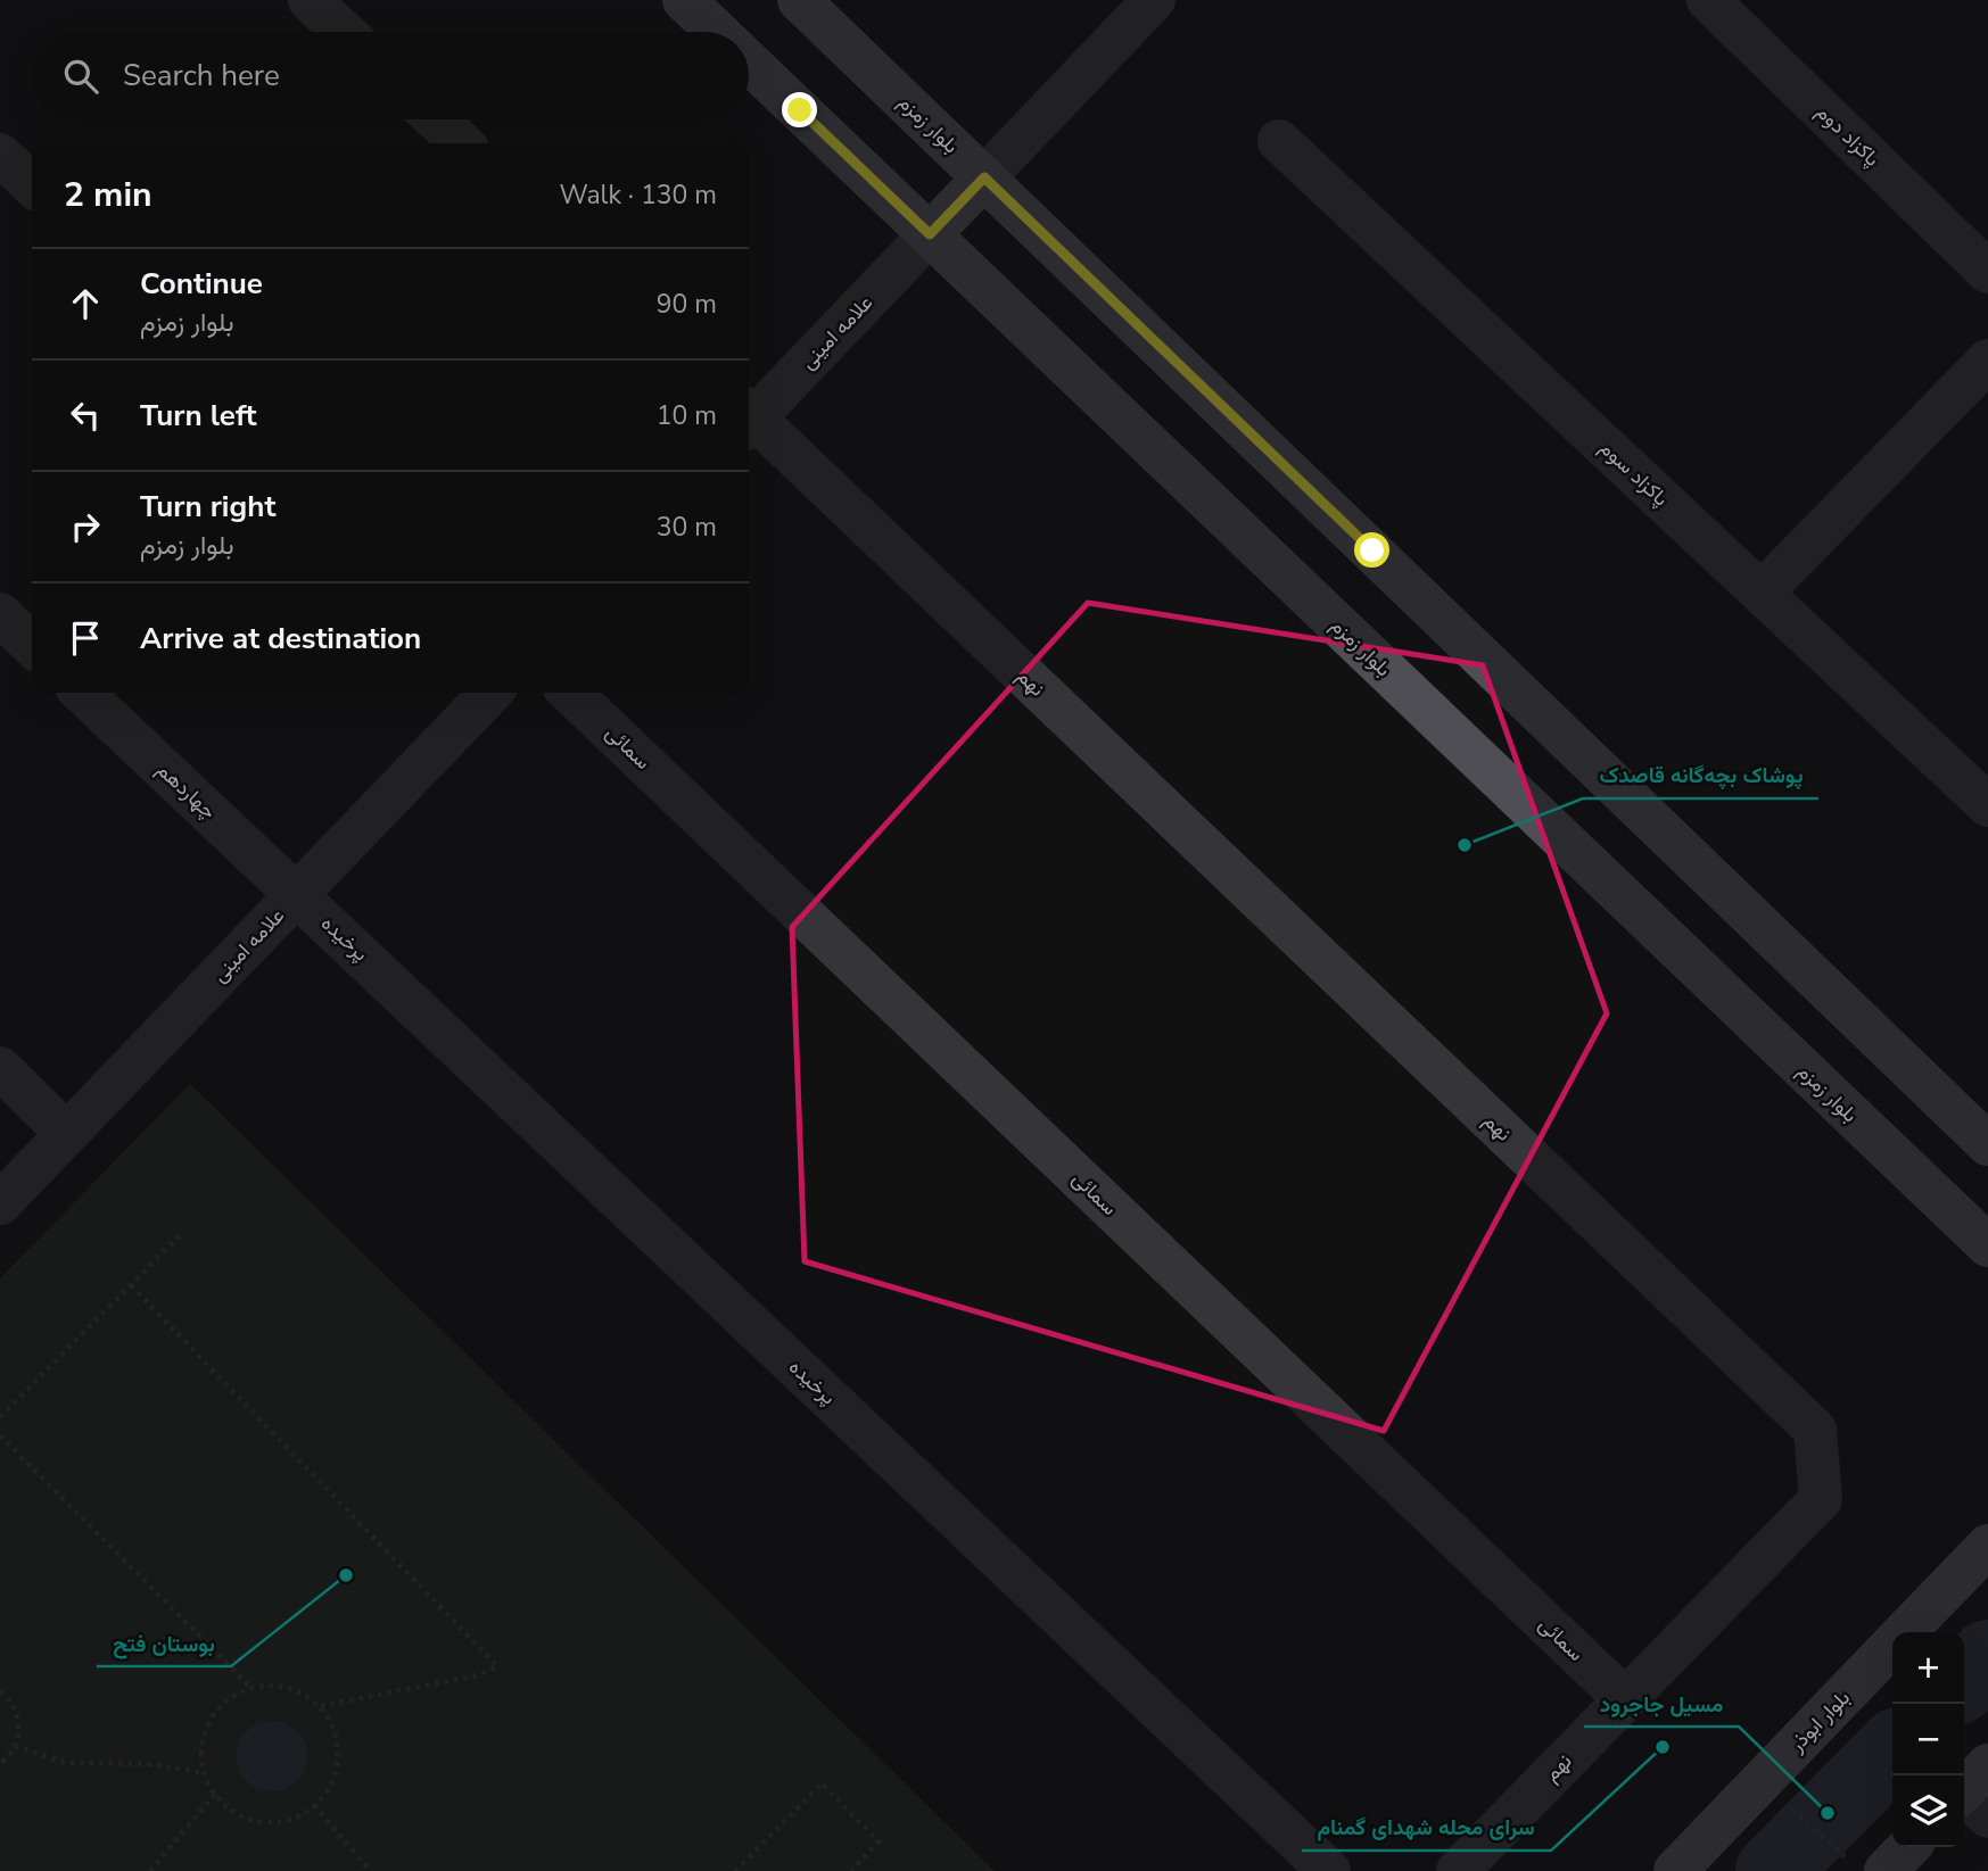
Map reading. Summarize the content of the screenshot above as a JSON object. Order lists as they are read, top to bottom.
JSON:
{
  "streets": {
    "main road": ["بلوار زمزم", "بلوار ابوذر"],
    "street": [
      "پاکزاد دوم",
      "علامه امینی",
      "پاکزاد سوم",
      "نهم",
      "سمائی",
      "چهاردهم",
      "پرخیده"
    ]
  },
  "crossings": [
    ["بلوار زمزم", "علامه امینی"],
    ["علامه امینی", "چهاردهم"],
    ["علامه امینی", "پرخیده"],
    ["نهم", "سمائی"],
    ["چهاردهم", "پرخیده"]
  ],
  "places": [
    "پوشاک بچه‌گانه قاصدک",
    "بوستان فتح",
    "سرای محله شهدای گمنام",
    "مسیل جاجرود"
  ],
  "page": {
    "search": "Search here",
    "heading": ["2 min", "Walk · 130 m"],
    "list": [
      ["Continue", "بلوار زمزم", "90 m"],
      ["Turn left", "10 m"],
      ["Turn right", "بلوار زمزم", "30 m"],
      "Arrive at destination"
    ],
    "map_buttons": ["+", "−"]
  }
}
